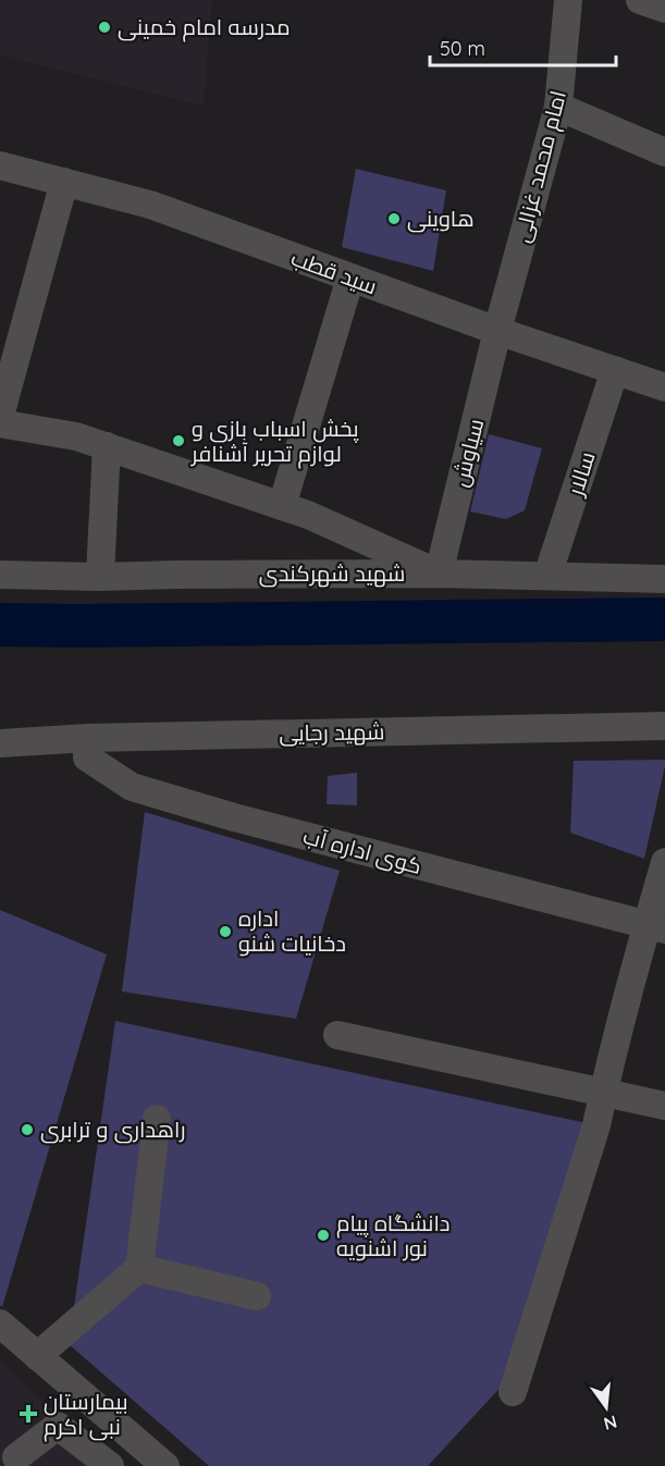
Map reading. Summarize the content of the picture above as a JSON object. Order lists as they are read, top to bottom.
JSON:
{
  "streets": {
    "street": [
      "امام محمد غزالی",
      "سید قطب",
      "سیاوش",
      "سالار",
      "شهید شهرکندی",
      "شهید رجایی",
      "کوی اداره آب"
    ]
  },
  "crossings": [
    ["امام محمد غزالی", "سید قطب"],
    ["امام محمد غزالی", "سیاوش"],
    ["سید قطب", "سیاوش"],
    ["سید قطب", "سالار"],
    ["سیاوش", "شهید شهرکندی"],
    ["سالار", "شهید شهرکندی"],
    ["شهید رجایی", "کوی اداره آب"]
  ],
  "places": {
    "other": [
      "مدرسه امام خمینی",
      "هاوینی",
      "پخش اسباب بازی و لوازم تحریر آشنافر",
      "اداره دخانیات شنو",
      "راهداری و ترابری",
      "دانشگاه پیام نور اشنویه"
    ],
    "health": ["بیمارستان نبی اکرم"]
  },
  "scale_bar": "50 m",
  "north": "bottom"
}
